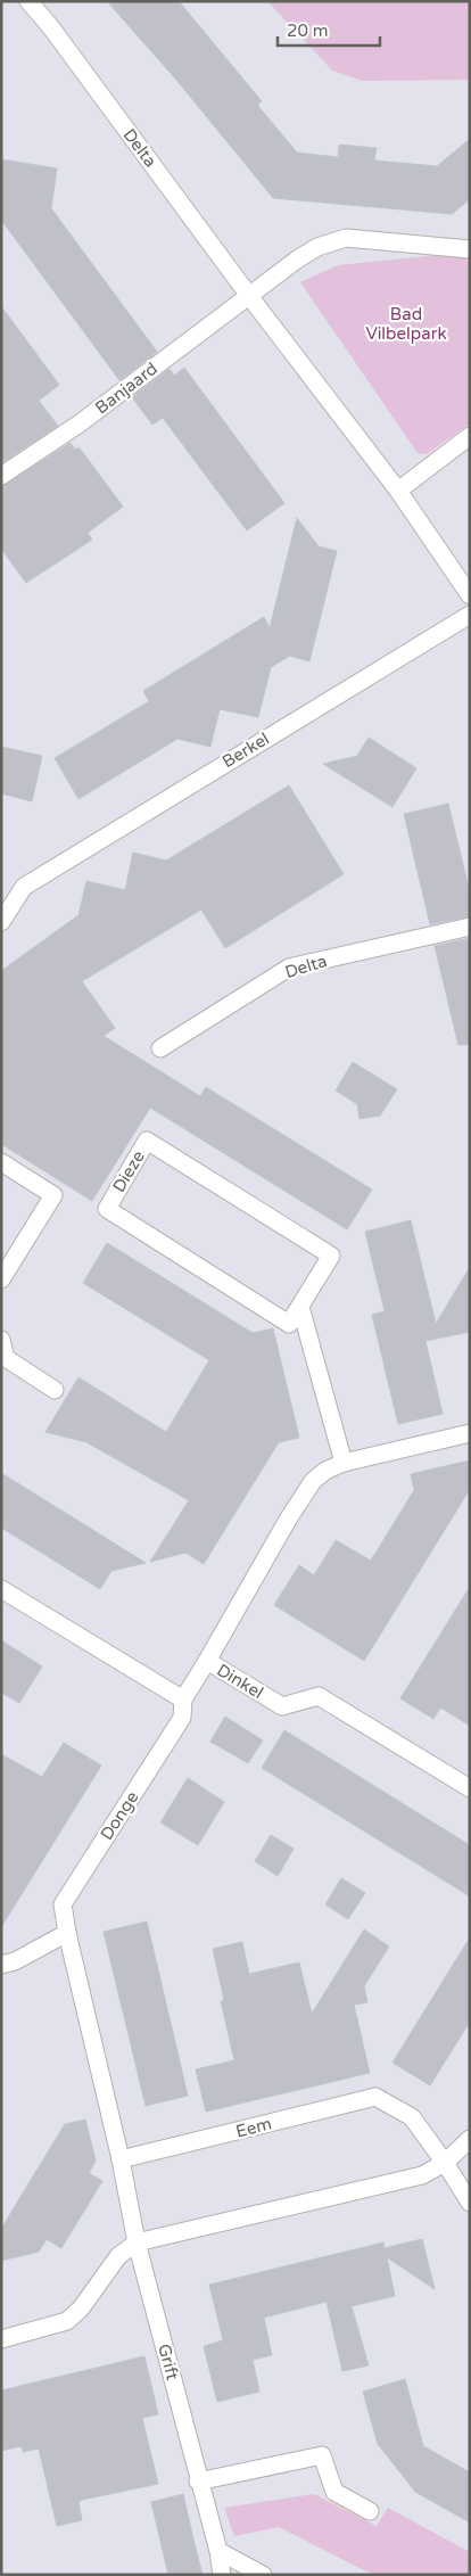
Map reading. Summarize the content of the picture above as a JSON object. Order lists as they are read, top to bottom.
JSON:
{
  "streets": {
    "street": [
      "Delta",
      "Banjaard",
      "Berkel",
      "Dieze",
      "Dinkel",
      "Donge",
      "Eem",
      "Grift"
    ]
  },
  "crossings": [
    ["Delta", "Banjaard"],
    ["Dinkel", "Donge"],
    ["Donge", "Eem"]
  ],
  "parks": ["Bad Vilbelpark"],
  "scale_bar": "20 m"
}
